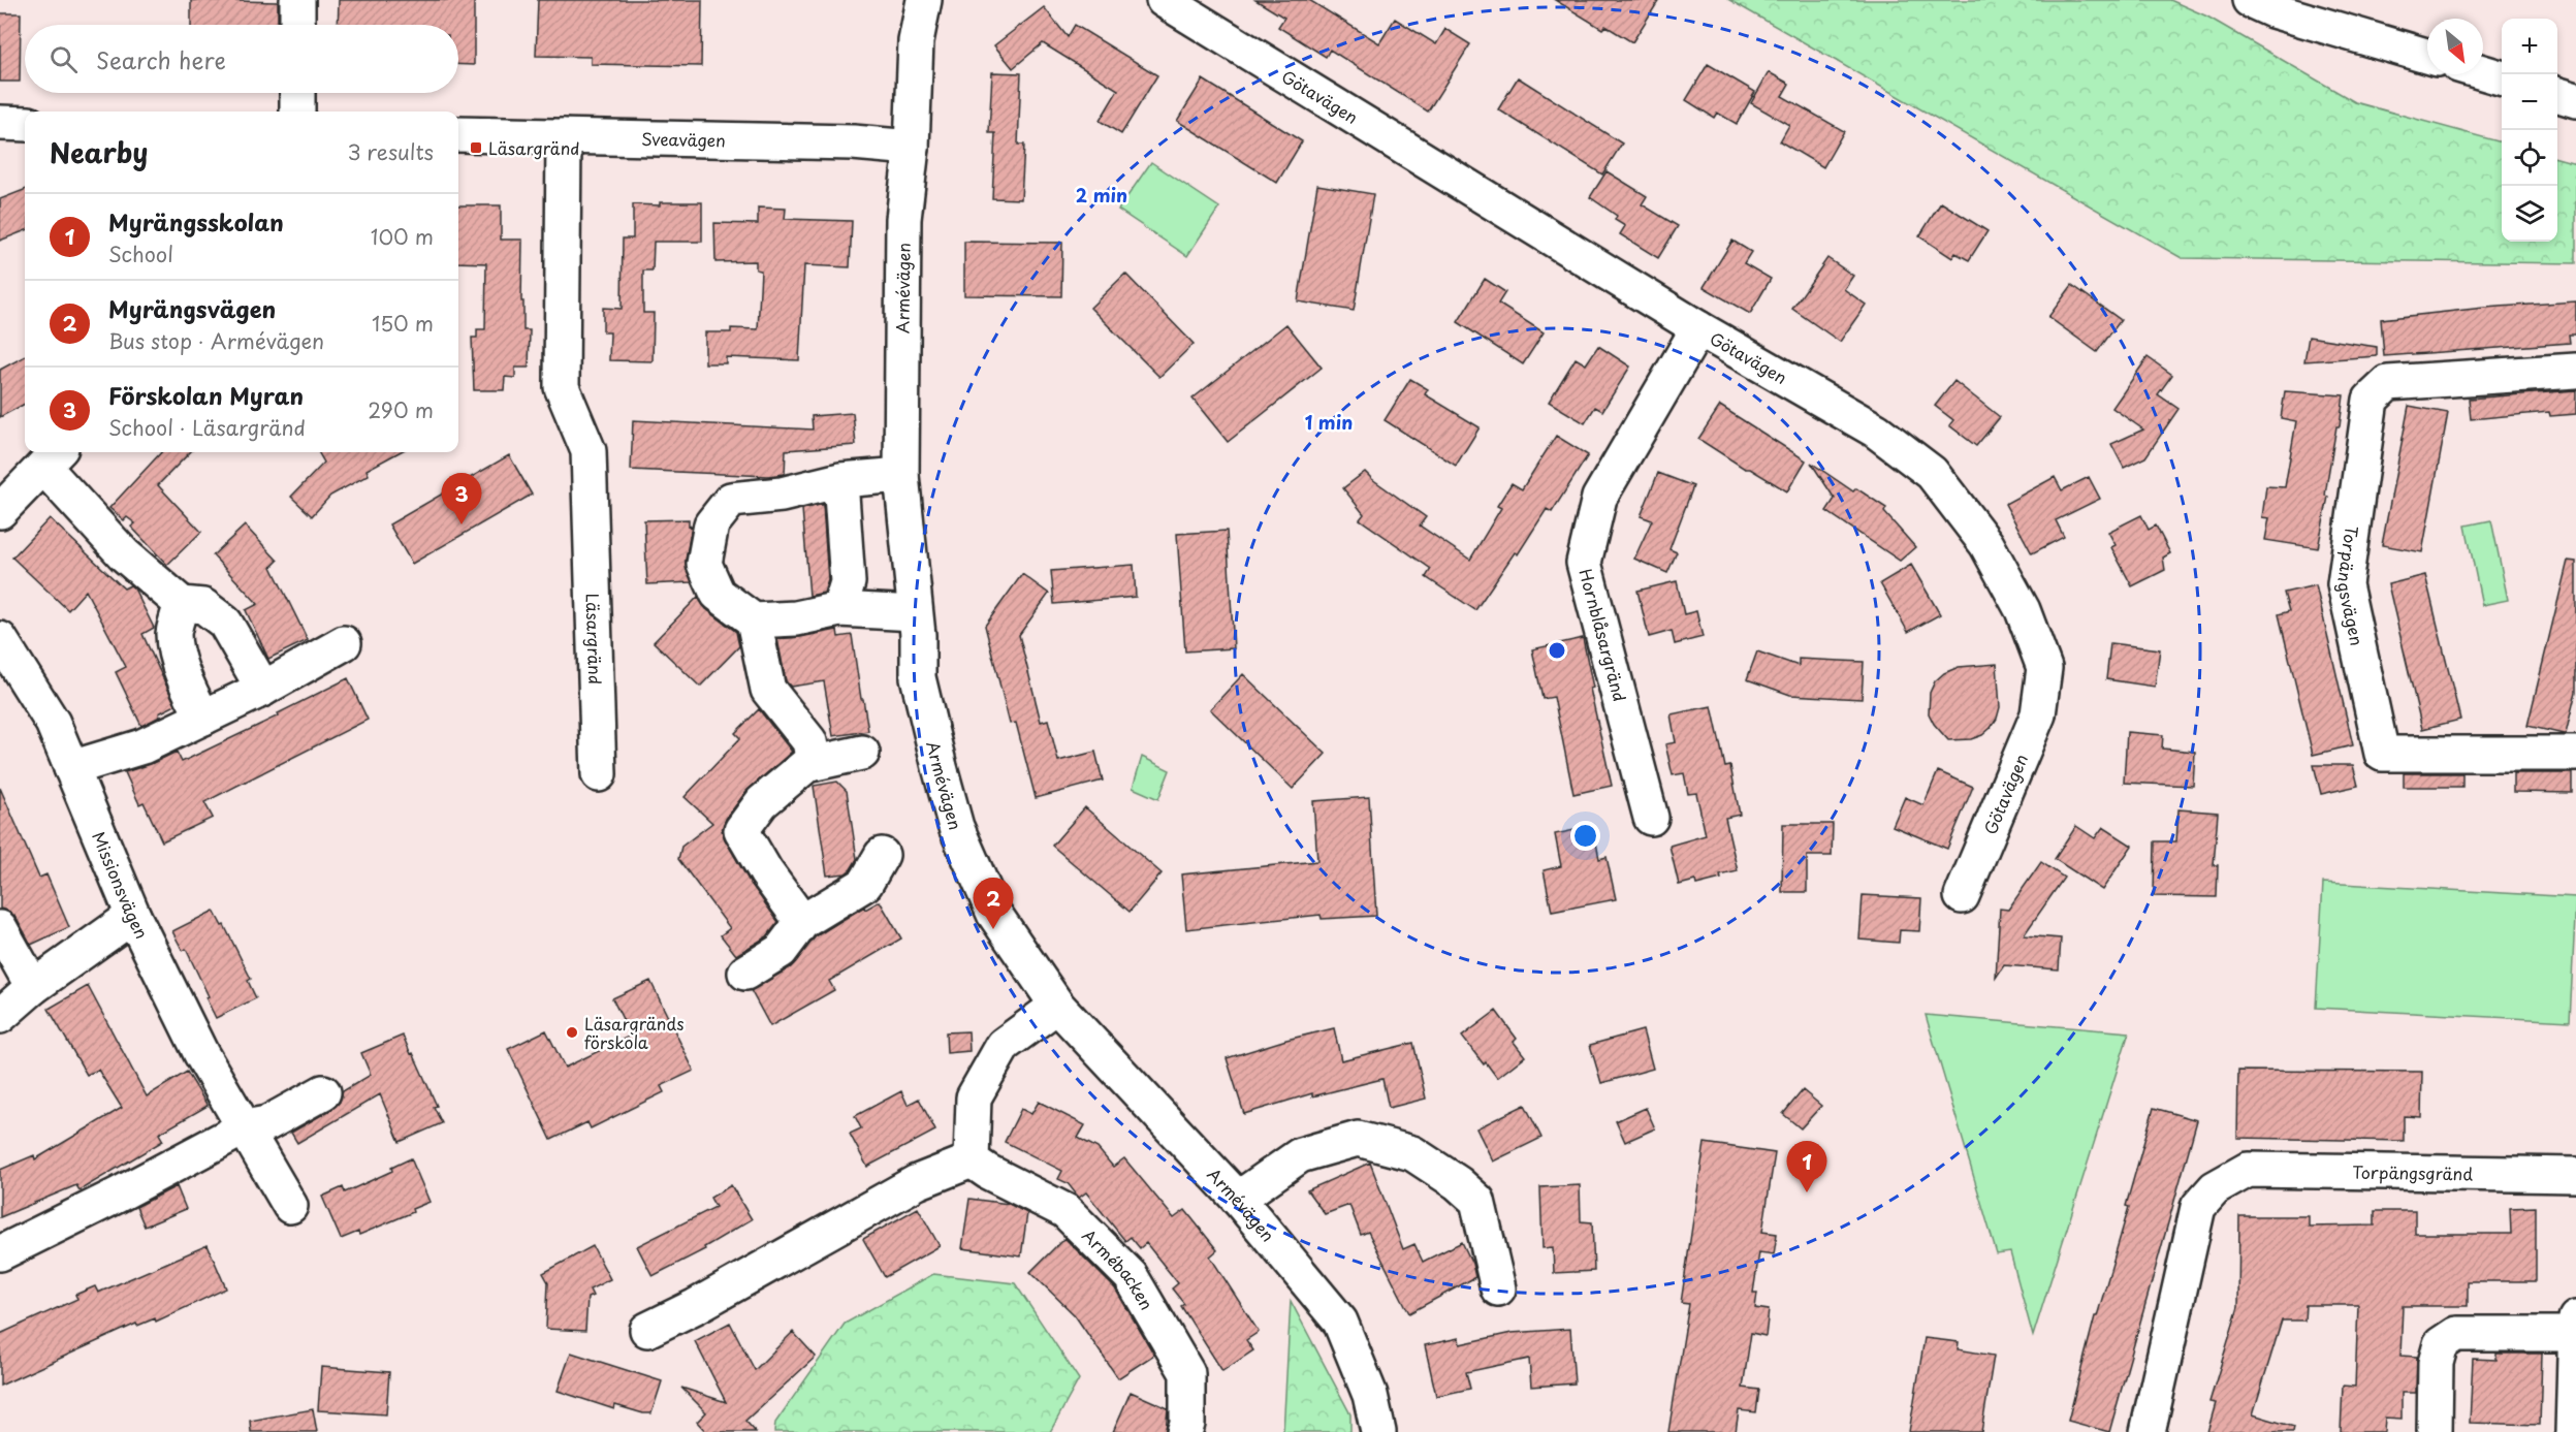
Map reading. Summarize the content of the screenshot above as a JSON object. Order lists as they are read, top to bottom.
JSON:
{
  "streets": {
    "street": [
      "Götavägen",
      "Sveavägen",
      "Armévägen",
      "Torpängsvägen",
      "Hornblåsargränd",
      "Läsargränd",
      "Missionsvägen",
      "Torpängsgränd",
      "Armébacken"
    ]
  },
  "crossings": [
    ["Götavägen", "Hornblåsargränd"],
    ["Sveavägen", "Armévägen"],
    ["Sveavägen", "Läsargränd"]
  ],
  "places": {
    "transit": ["Läsargränd"],
    "other": ["Läsargränds förskola"]
  },
  "north": "bottom right",
  "page": {
    "map_buttons": ["+", "−"],
    "search": "Search here",
    "heading": ["Nearby", "3 results"],
    "list": [
      {
        "mark": "1",
        "name": "Myrängsskolan",
        "note": "School",
        "value": "100 m"
      },
      {
        "mark": "2",
        "name": "Myrängsvägen",
        "note": "Bus stop · Armévägen",
        "value": "150 m"
      },
      {
        "mark": "3",
        "name": "Förskolan Myran",
        "note": "School · Läsargränd",
        "value": "290 m"
      }
    ],
    "pins": ["3", "2", "1"]
  },
  "rings": ["2 min", "1 min"]
}
